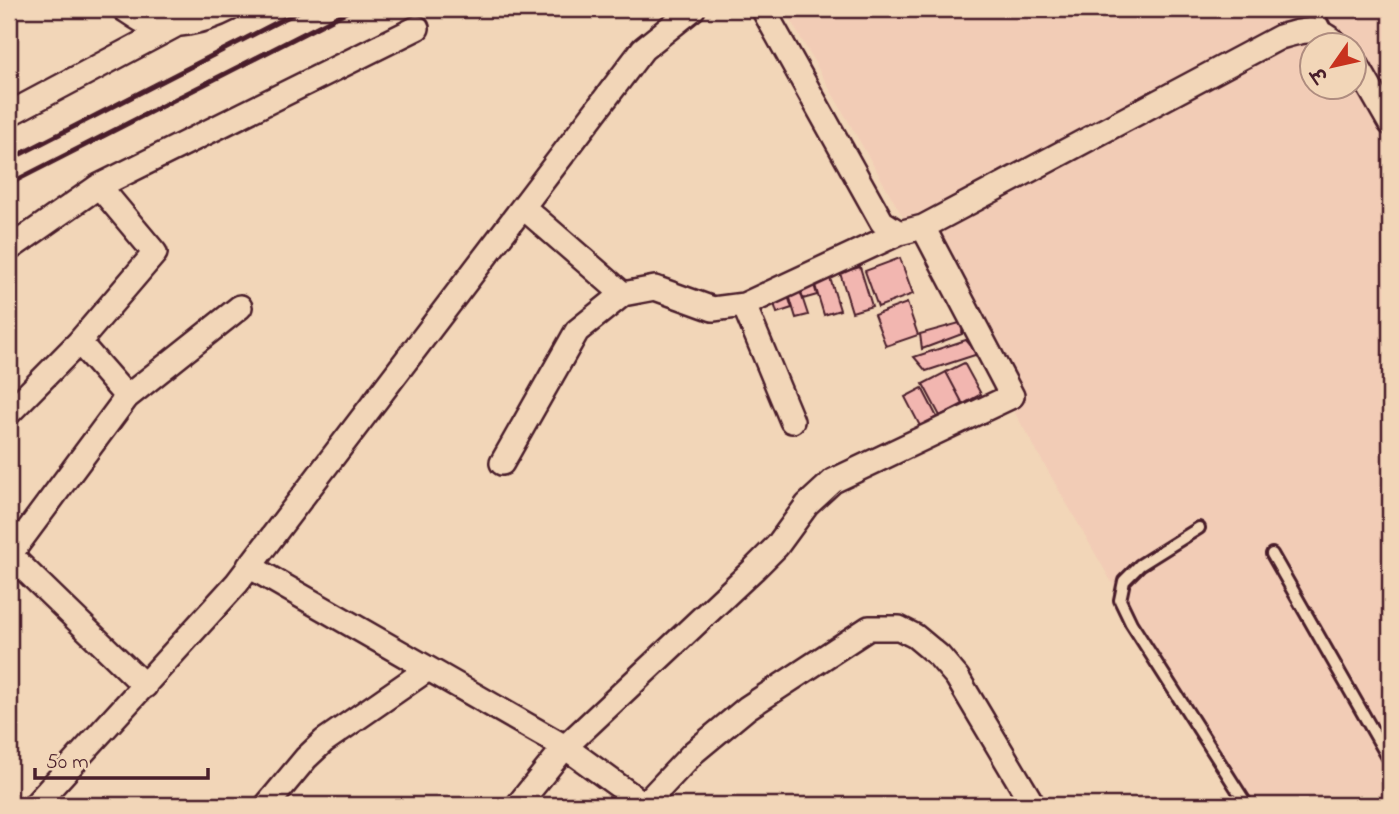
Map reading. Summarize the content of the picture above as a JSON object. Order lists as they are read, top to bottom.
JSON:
{
  "scale_bar": "50 m",
  "north": "bottom left"
}
